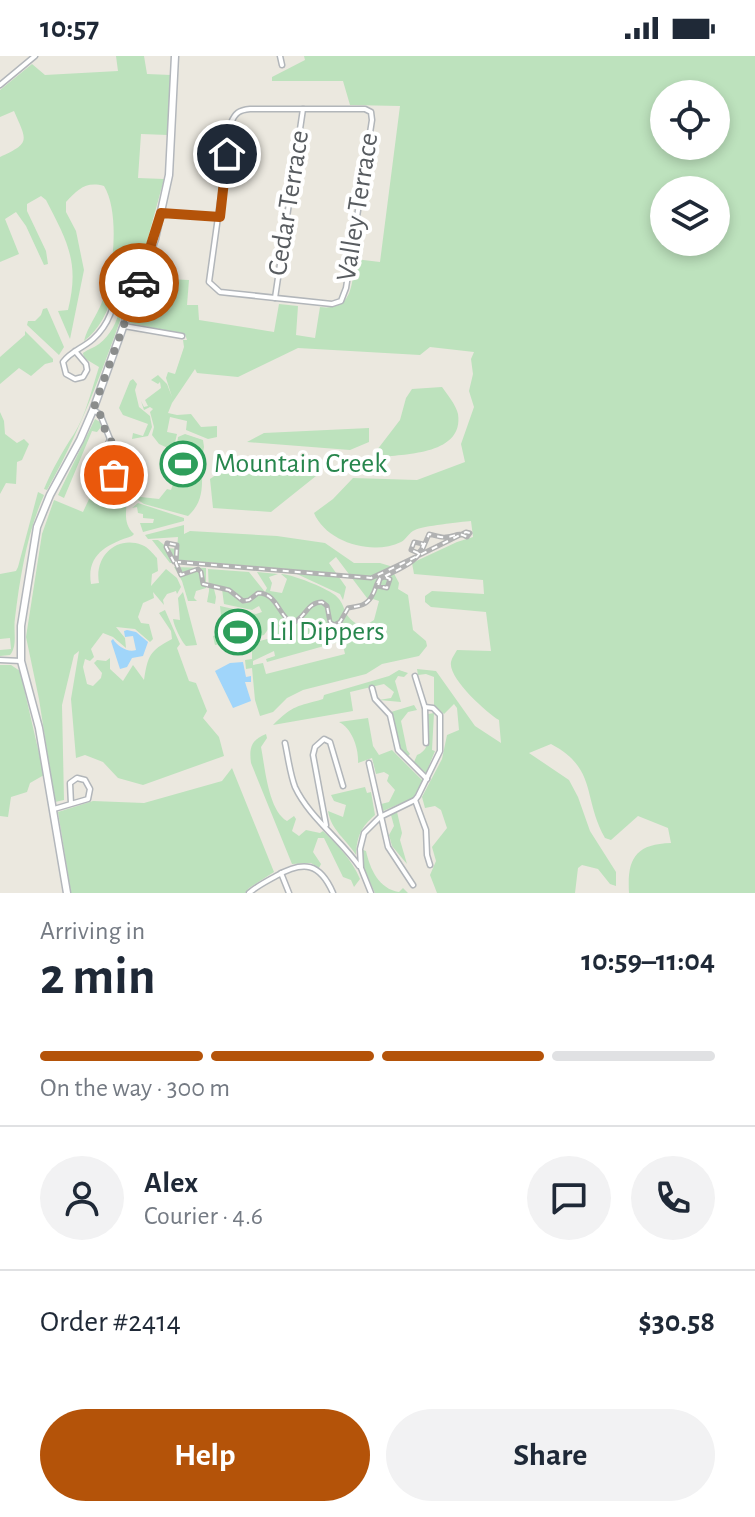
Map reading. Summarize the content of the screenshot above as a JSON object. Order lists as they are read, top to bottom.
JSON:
{
  "streets": {
    "street": ["Cedar Terrace", "Valley Terrace"]
  },
  "crossings": [
    ["Cedar Terrace", "Valley Terrace"]
  ],
  "places": {
    "sports": ["Mountain Creek", "Lil Dippers"]
  },
  "page": {
    "status": "10:57",
    "heading": ["2 min", "Arriving in", "10:59–11:04"],
    "panel": [
      "Alex",
      "Courier · 4.6",
      "Order #2414",
      "$30.58"
    ],
    "bar": "On the way · 300 m",
    "buttons": ["Help", "Share"]
  }
}
